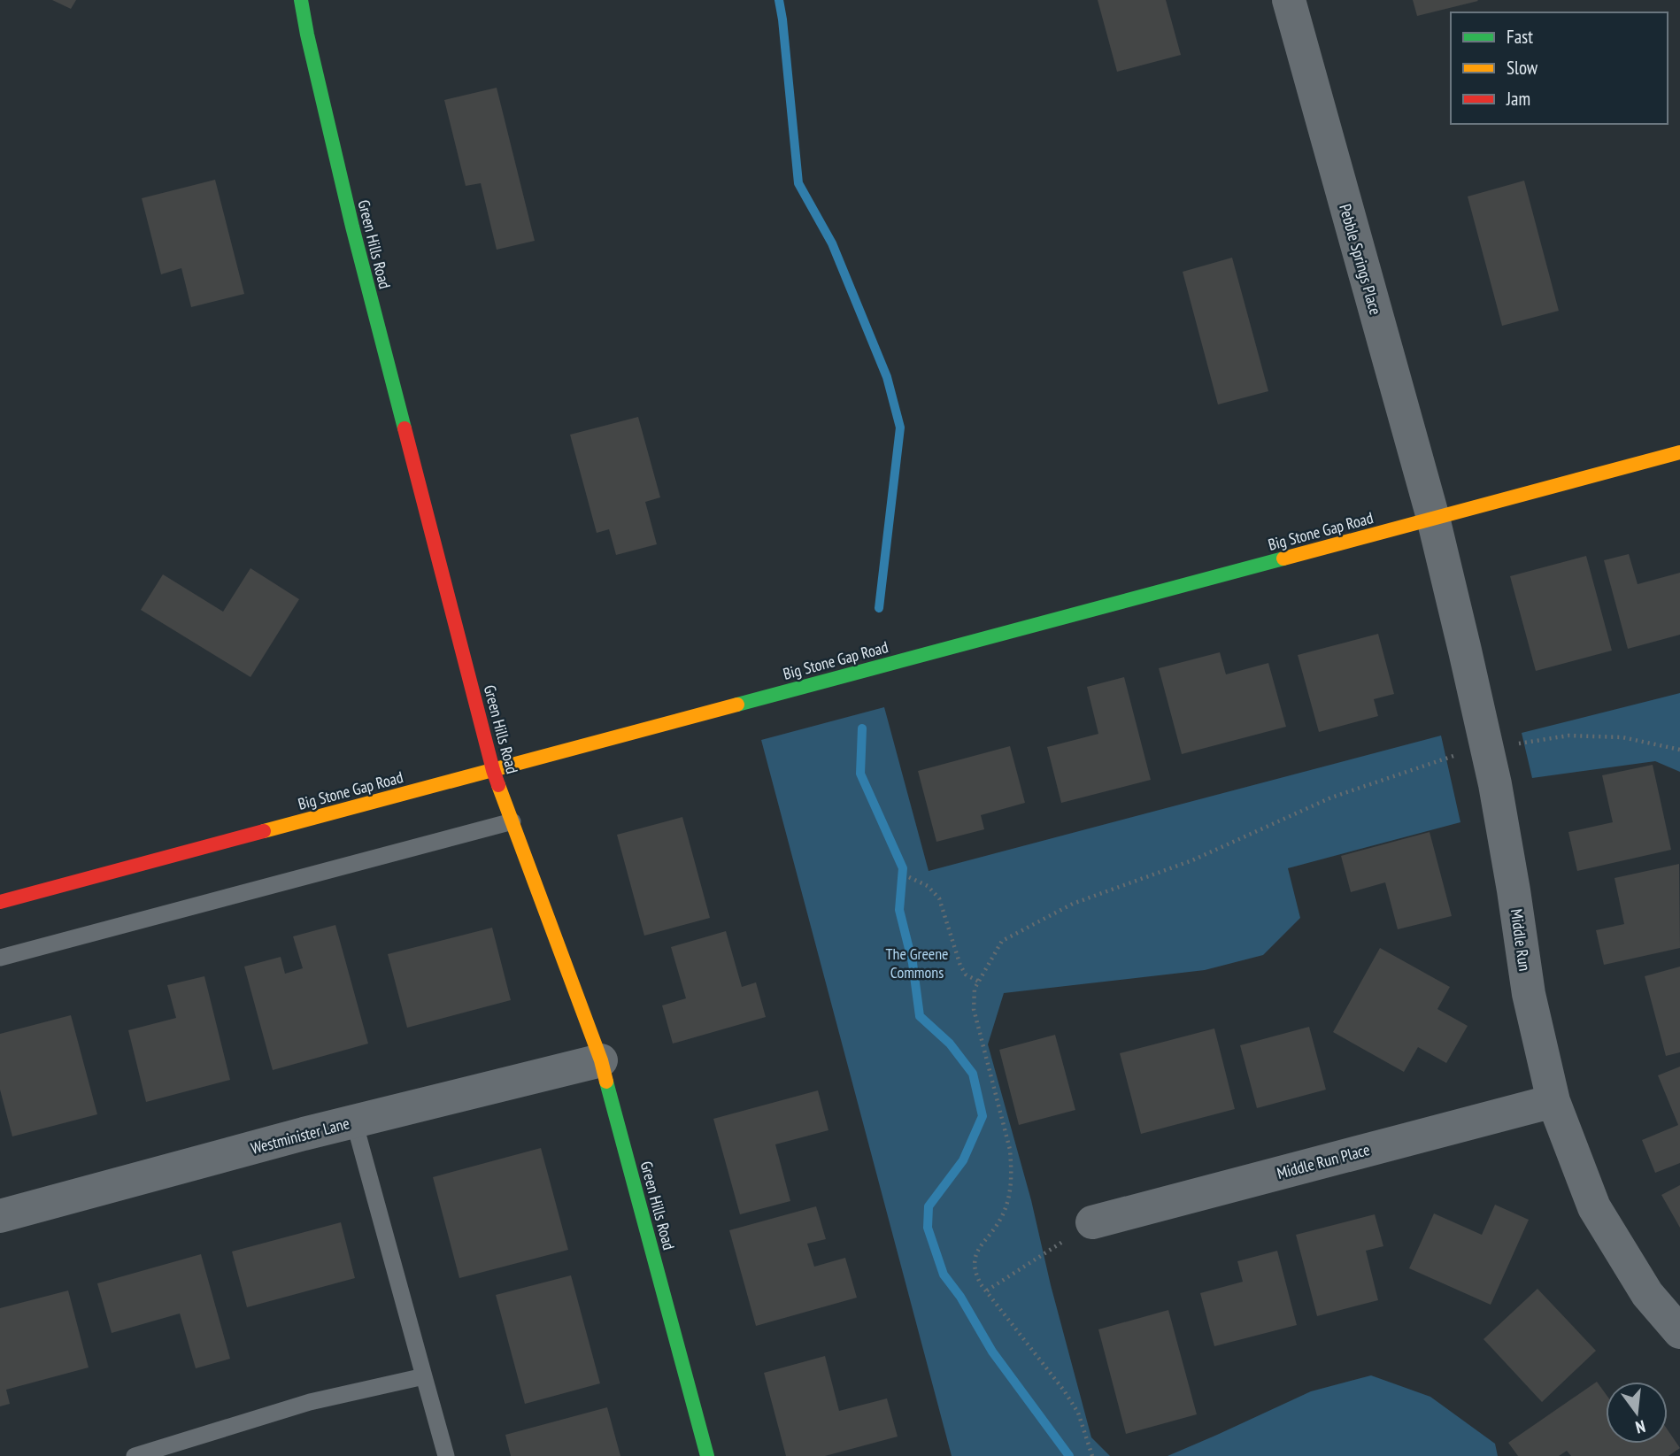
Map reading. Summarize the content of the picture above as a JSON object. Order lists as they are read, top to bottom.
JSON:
{
  "streets": {
    "street": [
      "Green Hills Road",
      "Pebble Springs Place",
      "Big Stone Gap Road",
      "Middle Run",
      "Westminister Lane",
      "Middle Run Place"
    ]
  },
  "crossings": [
    ["Green Hills Road", "Big Stone Gap Road"],
    ["Green Hills Road", "Westminister Lane"],
    ["Pebble Springs Place", "Big Stone Gap Road"],
    ["Pebble Springs Place", "Middle Run"],
    ["Big Stone Gap Road", "Middle Run"],
    ["Middle Run", "Middle Run Place"]
  ],
  "parks": ["The Greene Commons"],
  "legend": ["Fast", "Slow", "Jam"],
  "north": "bottom"
}
